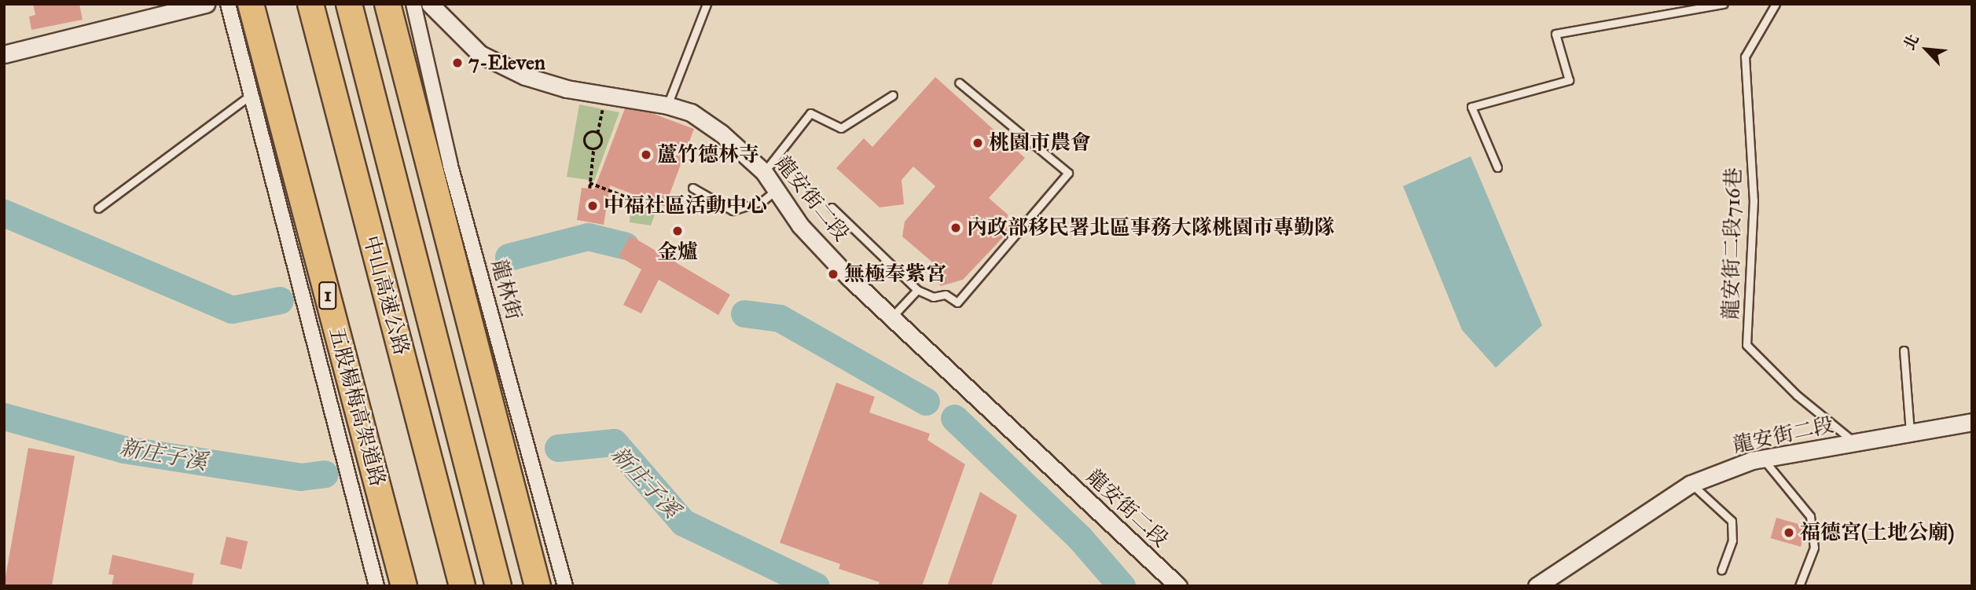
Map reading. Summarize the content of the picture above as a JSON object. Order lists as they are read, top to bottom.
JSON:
{
  "streets": {
    "highway": ["1", "中山高速公路", "五股楊梅高架道路"],
    "street": ["龍安街二段", "龍林街"],
    "lane": ["龍安街二段716巷"]
  },
  "crossings": [
    ["龍安街二段", "龍安街二段716巷"]
  ],
  "water": ["新庄子溪"],
  "places": [
    "7-Eleven",
    "桃園市農會",
    "蘆竹德林寺",
    "中福社區活動中心",
    "內政部移民署北區事務大隊桃園市專勤隊",
    "金爐",
    "無極奉紫宮",
    "福德宮(土地公廟)"
  ],
  "north": "top left"
}
